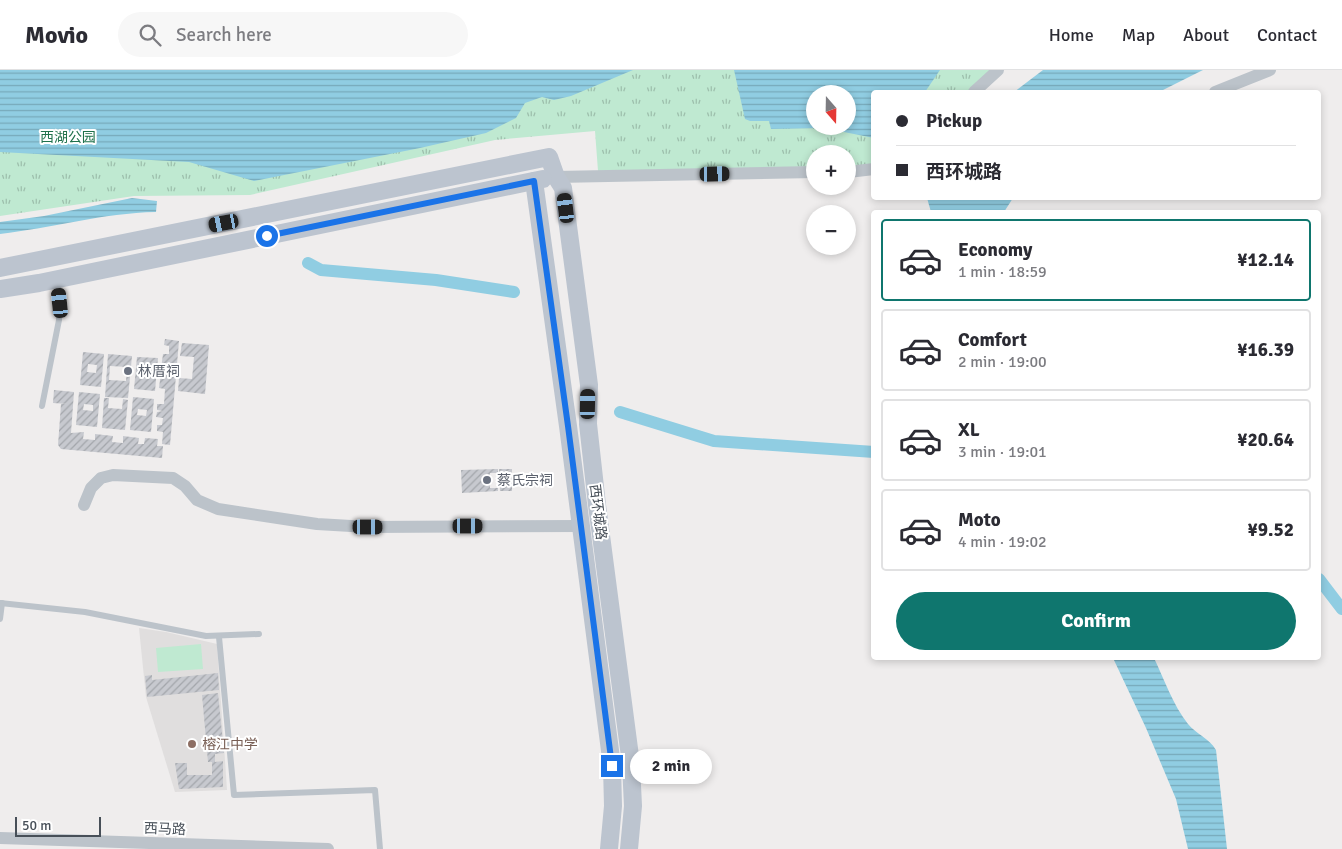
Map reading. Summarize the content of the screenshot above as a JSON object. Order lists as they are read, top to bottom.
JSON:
{
  "streets": {
    "main road": ["西环城路"],
    "street": ["西马路"]
  },
  "parks": ["西湖公园"],
  "places": ["林厝祠", "蔡氏宗祠", "榕江中学"],
  "scale_bar": "50 m",
  "north": "bottom",
  "page": {
    "header": "Movio",
    "search": "Search here",
    "nav": [
      "Home",
      "Map",
      "About",
      "Contact"
    ],
    "map_buttons": ["+", "−"],
    "banner": ["Pickup", "西环城路"],
    "list": [
      {
        "name": "Economy",
        "note": "1 min · 18:59",
        "value": "¥12.14"
      },
      {
        "name": "Comfort",
        "note": "2 min · 19:00",
        "value": "¥16.39"
      },
      {
        "name": "XL",
        "note": "3 min · 19:01",
        "value": "¥20.64"
      },
      {
        "name": "Moto",
        "note": "4 min · 19:02",
        "value": "¥9.52"
      }
    ],
    "buttons": "Confirm",
    "bubble": "2 min",
    "scale": "50 m"
  }
}
